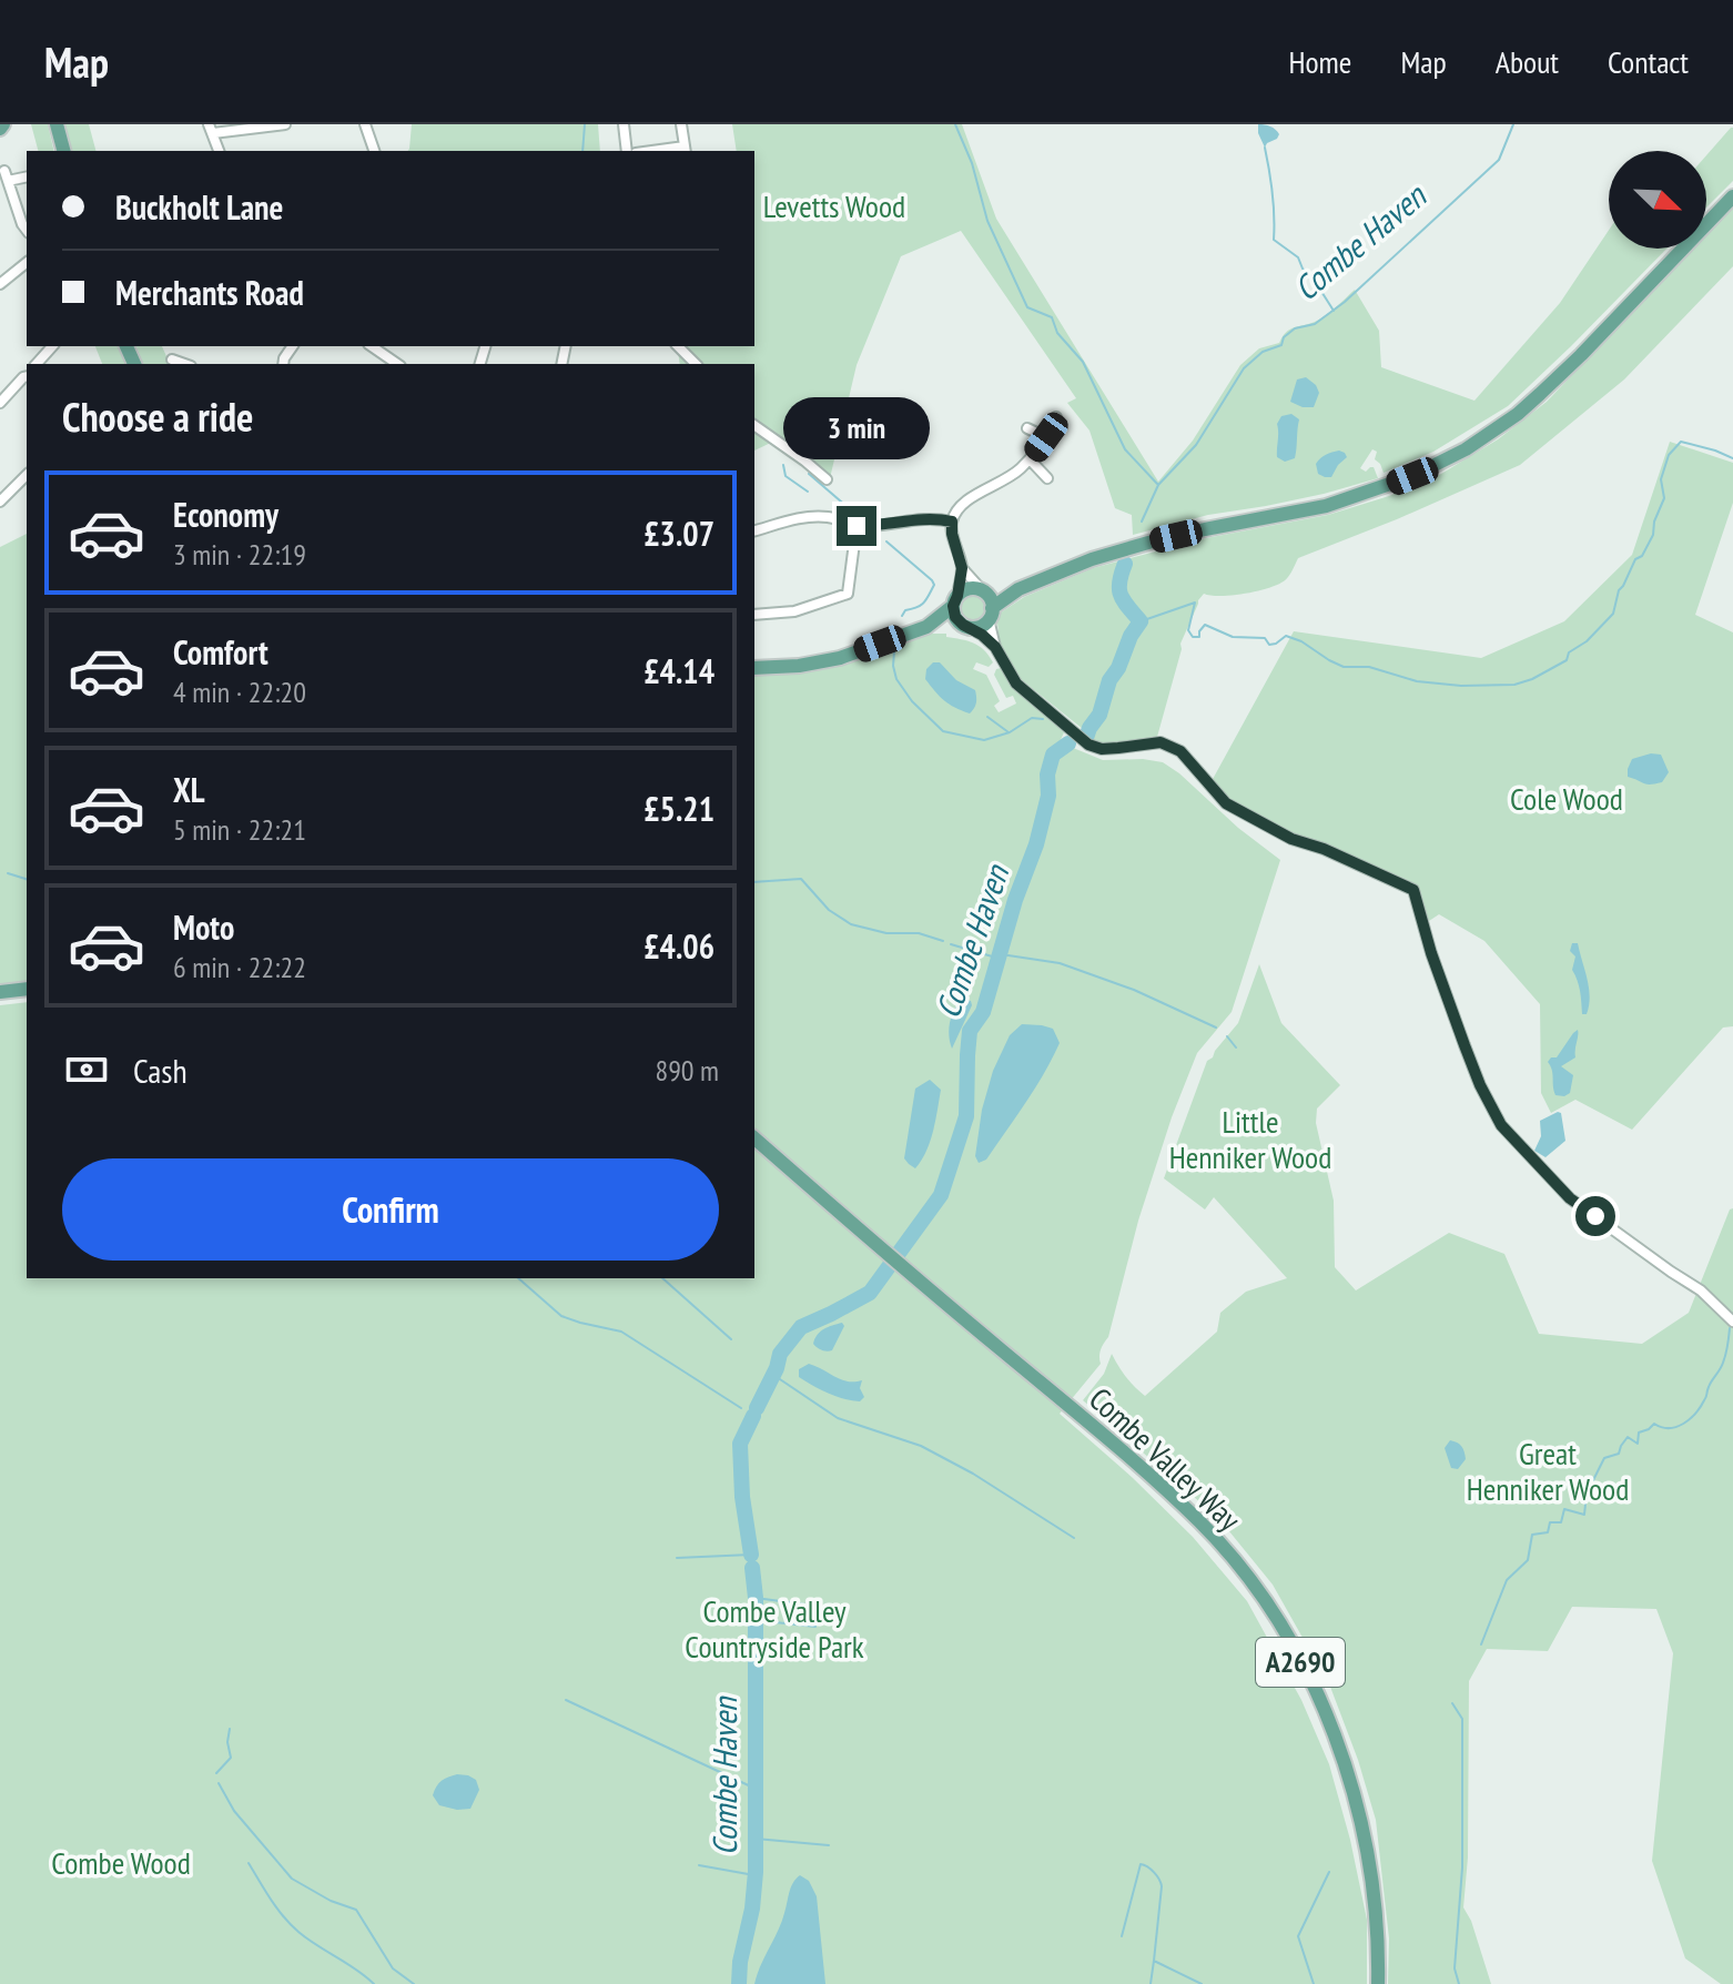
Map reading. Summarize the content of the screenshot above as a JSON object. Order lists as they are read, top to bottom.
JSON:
{
  "streets": {
    "main road": ["Combe Valley Way", "A2690"]
  },
  "water": ["Combe Haven"],
  "parks": [
    "Levetts Wood",
    "Cole Wood",
    "Little Henniker Wood",
    "Great Henniker Wood",
    "Combe Valley Countryside Park",
    "Combe Wood"
  ],
  "north": "bottom right",
  "page": {
    "header": "Map",
    "nav": [
      "Home",
      "Map",
      "About",
      "Contact"
    ],
    "banner": ["Buckholt Lane", "Merchants Road"],
    "heading": "Choose a ride",
    "bubble": "3 min",
    "list": [
      {
        "name": "Economy",
        "note": "3 min · 22:19",
        "value": "£3.07"
      },
      {
        "name": "Comfort",
        "note": "4 min · 22:20",
        "value": "£4.14"
      },
      {
        "name": "XL",
        "note": "5 min · 22:21",
        "value": "£5.21"
      },
      {
        "name": "Moto",
        "note": "6 min · 22:22",
        "value": "£4.06"
      }
    ],
    "pay": ["Cash", "890 m"],
    "buttons": "Confirm"
  }
}
